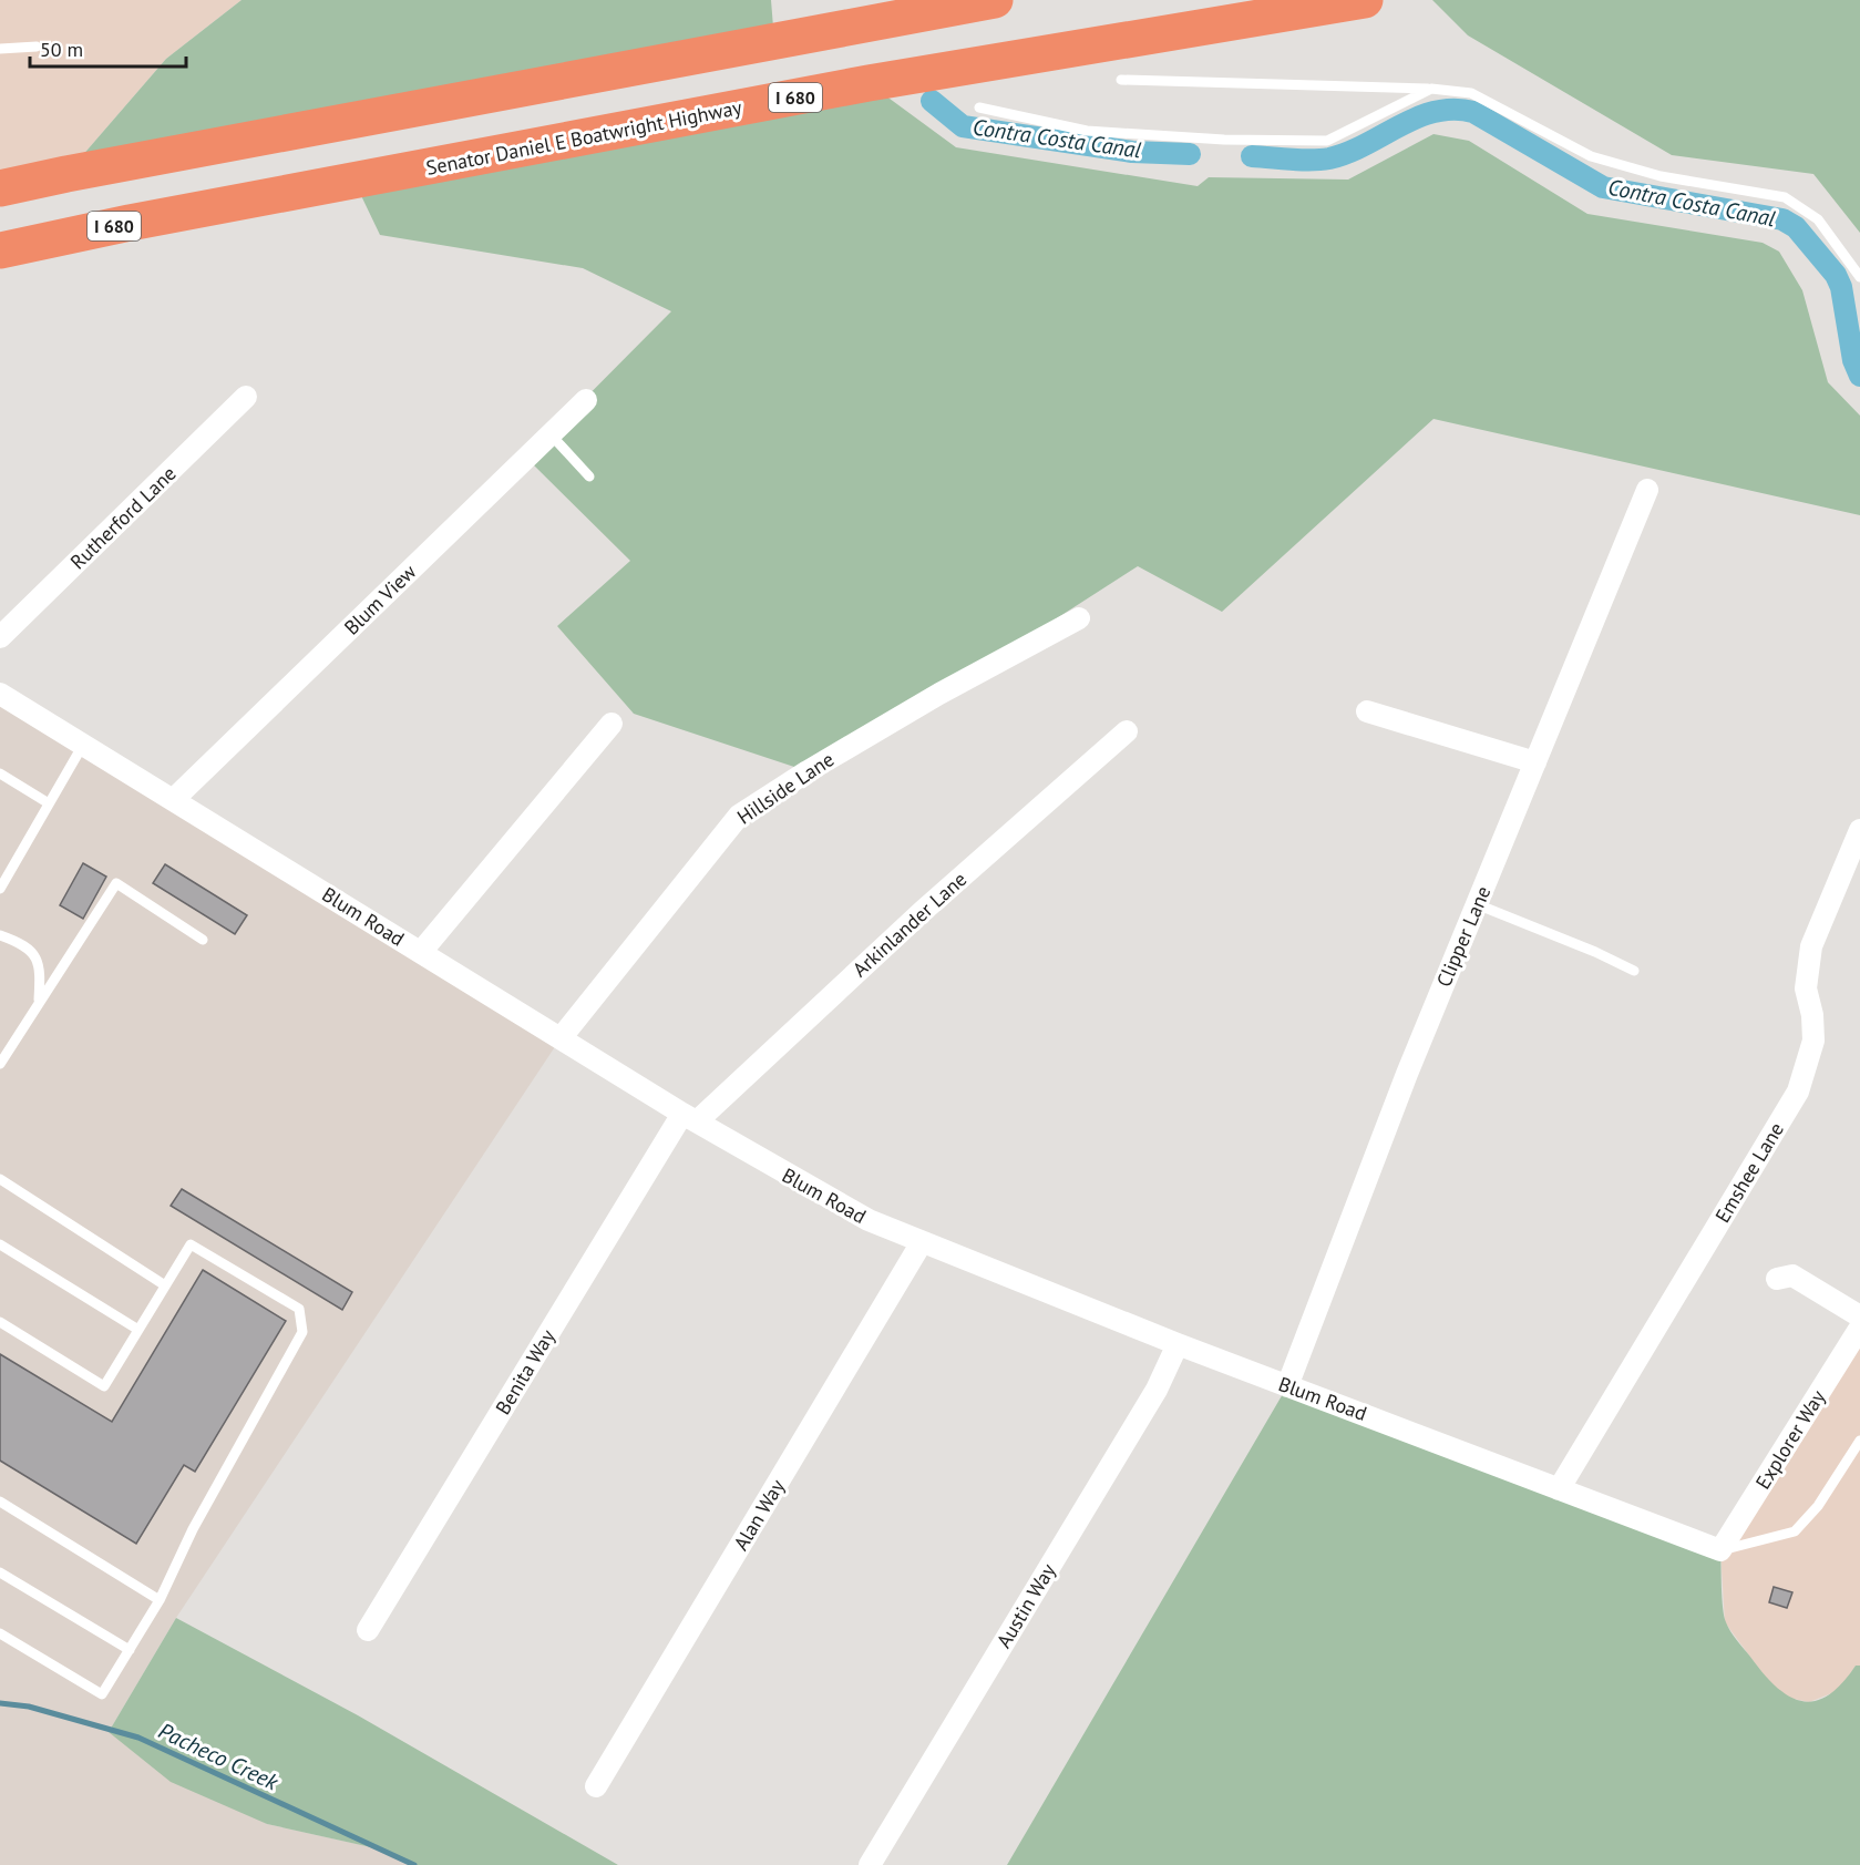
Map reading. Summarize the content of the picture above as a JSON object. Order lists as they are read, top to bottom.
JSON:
{
  "streets": {
    "highway": ["I 680", "Senator Daniel E Boatwright Highway"],
    "street": [
      "Rutherford Lane",
      "Blum View",
      "Hillside Lane",
      "Blum Road",
      "Arkinlander Lane",
      "Clipper Lane",
      "Emshee Lane",
      "Benita Way",
      "Explorer Way",
      "Alan Way",
      "Austin Way"
    ]
  },
  "crossings": [
    ["Blum View", "Blum Road"],
    ["Hillside Lane", "Blum Road"],
    ["Blum Road", "Arkinlander Lane"],
    ["Blum Road", "Clipper Lane"],
    ["Blum Road", "Emshee Lane"],
    ["Blum Road", "Benita Way"],
    ["Blum Road", "Explorer Way"],
    ["Blum Road", "Alan Way"],
    ["Blum Road", "Austin Way"],
    ["Arkinlander Lane", "Benita Way"]
  ],
  "water": ["Contra Costa Canal", "Pacheco Creek"],
  "scale_bar": "50 m"
}
